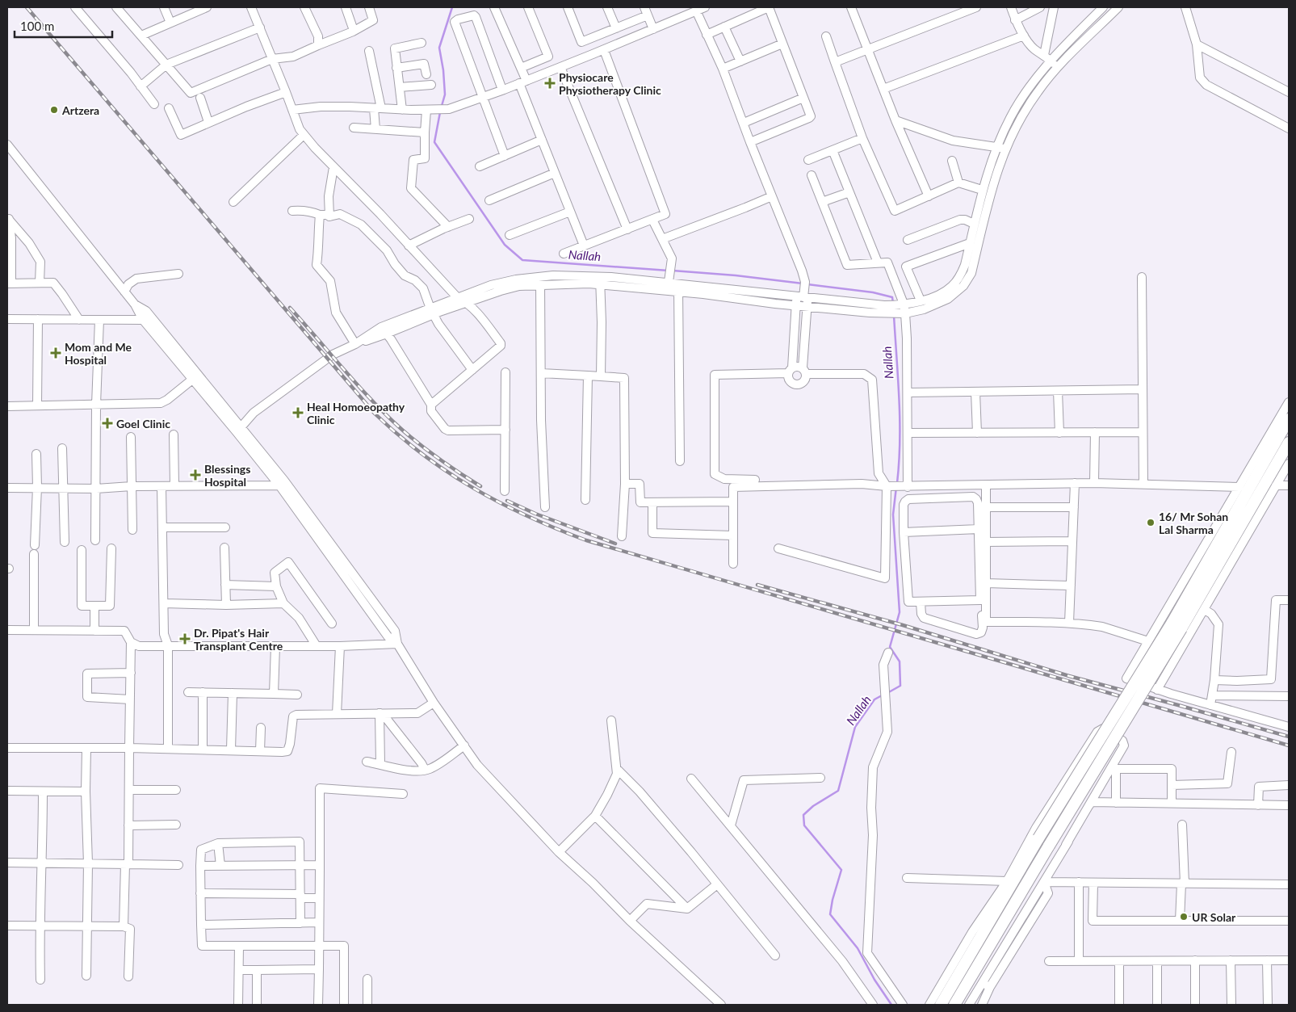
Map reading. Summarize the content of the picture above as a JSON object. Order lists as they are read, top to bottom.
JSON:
{
  "water": ["Nallah"],
  "places": {
    "health": [
      "Physiocare Physiotherapy Clinic",
      "Mom and Me Hospital",
      "Heal Homoeopathy Clinic",
      "Goel Clinic",
      "Blessings Hospital",
      "Dr. Pipat's Hair Transplant Centre"
    ],
    "other": ["Artzera", "16/ Mr Sohan Lal Sharma", "UR Solar"]
  },
  "scale_bar": "100 m"
}
